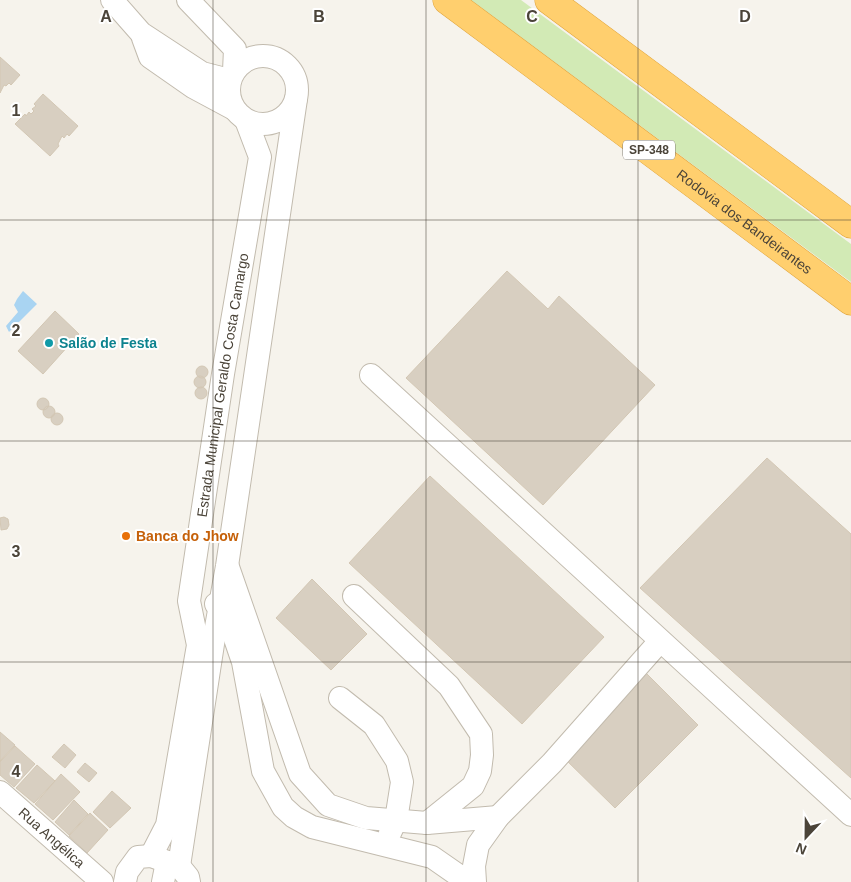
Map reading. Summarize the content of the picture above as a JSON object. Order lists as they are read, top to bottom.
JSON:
{
  "streets": {
    "highway": ["SP-348", "Rodovia dos Bandeirantes"],
    "street": ["Estrada Municipal Geraldo Costa Camargo", "Rua Angélica"]
  },
  "places": ["Salão de Festa", "Banca do Jhow"],
  "north": "bottom",
  "grid": {
    "columns": [
      "A",
      "B",
      "C",
      "D"
    ],
    "rows": [
      "1",
      "2",
      "3",
      "4"
    ]
  }
}
